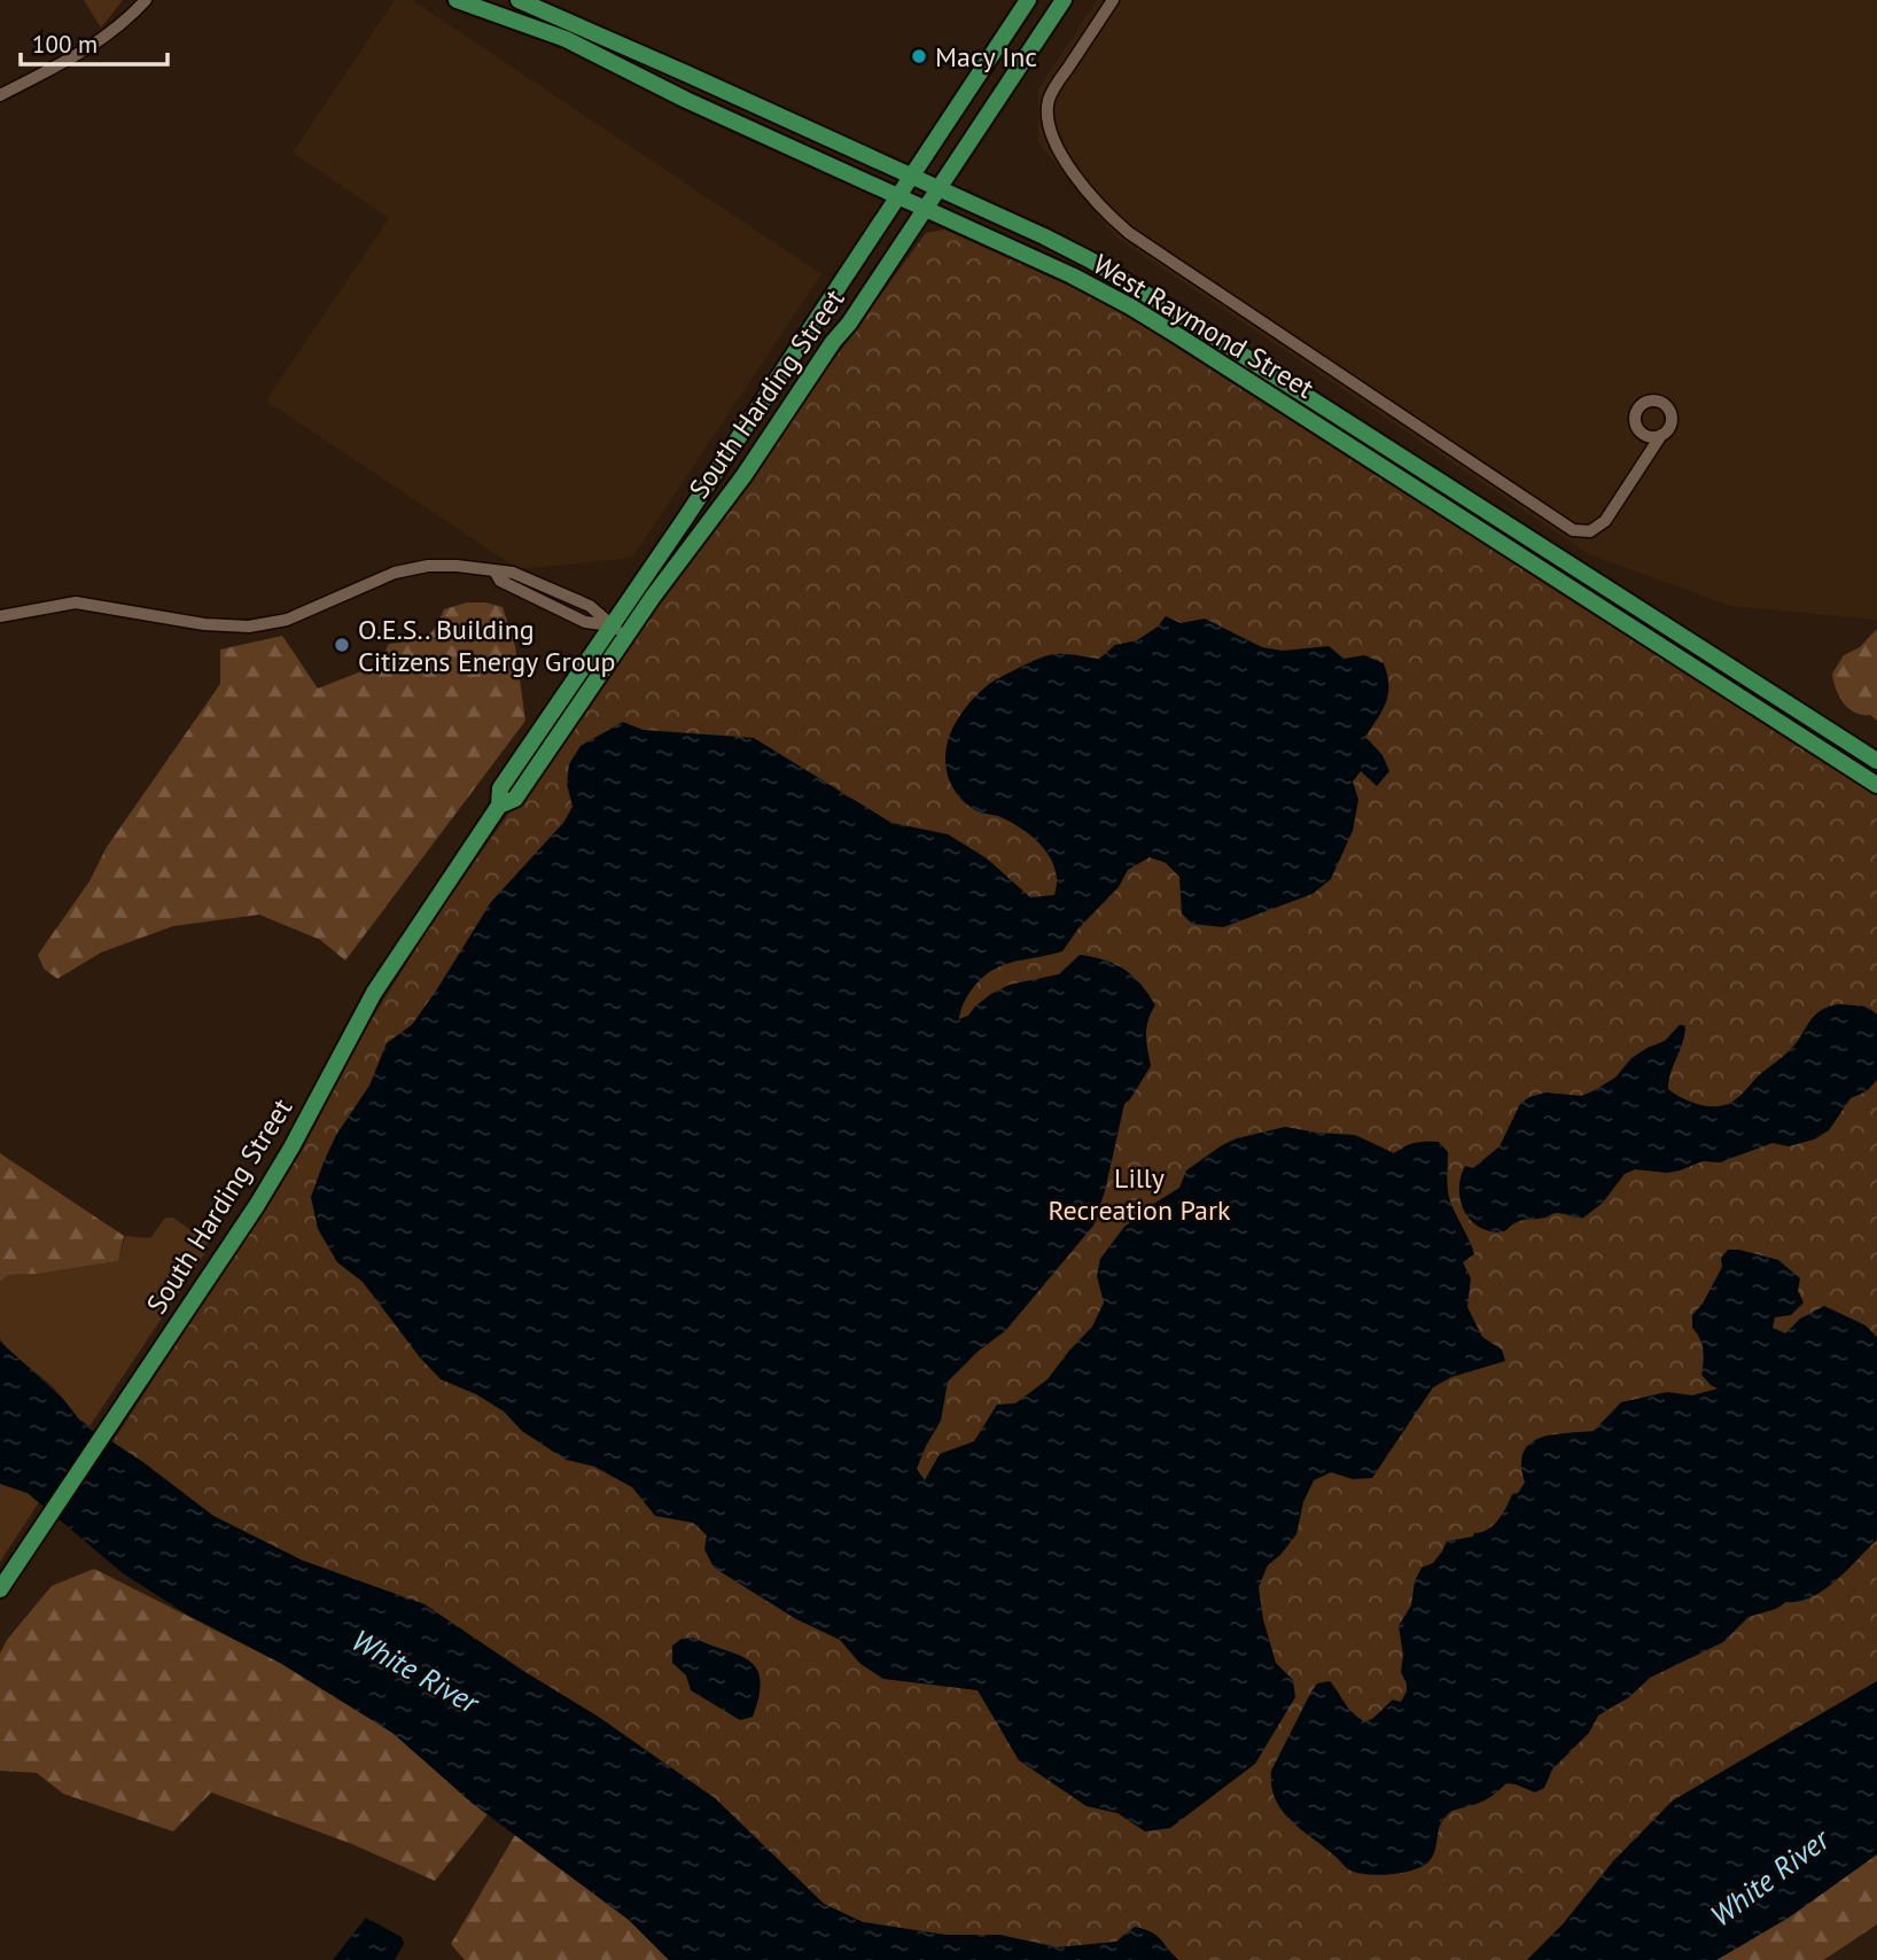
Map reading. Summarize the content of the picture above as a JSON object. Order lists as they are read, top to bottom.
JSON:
{
  "streets": {
    "main road": ["West Raymond Street", "South Harding Street"]
  },
  "crossings": [
    ["West Raymond Street", "South Harding Street"]
  ],
  "water": ["White River"],
  "parks": ["Lilly Recreation Park"],
  "places": ["Macy Inc", "O.E.S.. Building Citizens Energy Group"],
  "scale_bar": "100 m"
}
